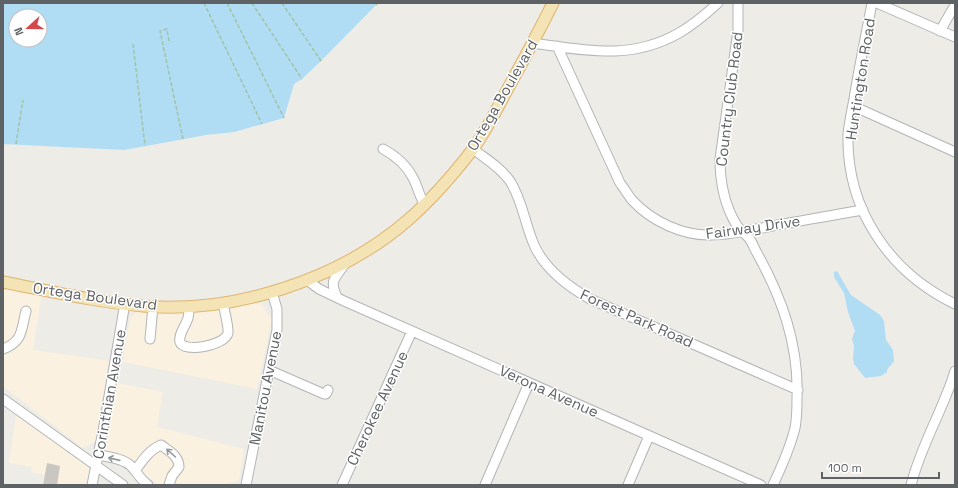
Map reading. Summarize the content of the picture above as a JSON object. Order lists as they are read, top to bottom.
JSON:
{
  "streets": {
    "main road": ["Ortega Boulevard"],
    "street": [
      "Huntington Road",
      "Country Club Road",
      "Fairway Drive",
      "Forest Park Road",
      "Manitou Avenue",
      "Verona Avenue",
      "Corinthian Avenue",
      "Cherokee Avenue"
    ]
  },
  "crossings": [
    ["Huntington Road", "Fairway Drive"],
    ["Ortega Boulevard", "Forest Park Road"],
    ["Ortega Boulevard", "Manitou Avenue"],
    ["Ortega Boulevard", "Verona Avenue"],
    ["Ortega Boulevard", "Corinthian Avenue"],
    ["Country Club Road", "Fairway Drive"],
    ["Country Club Road", "Forest Park Road"],
    ["Verona Avenue", "Cherokee Avenue"]
  ],
  "scale_bar": "100 m",
  "north": "left"
}
